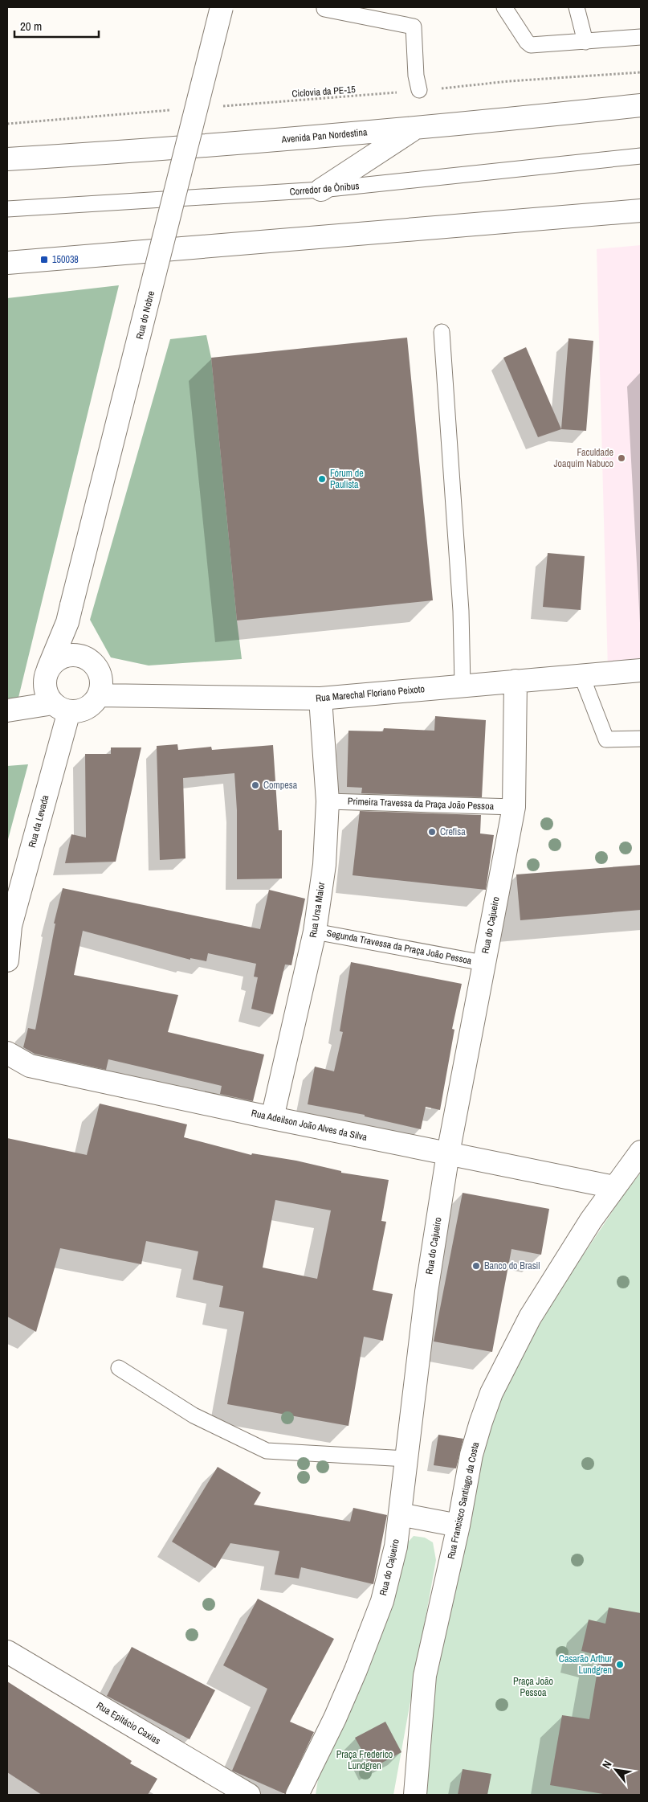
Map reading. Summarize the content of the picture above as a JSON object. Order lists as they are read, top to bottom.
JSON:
{
  "streets": {
    "main road": [
      "Avenida Pan Nordestina",
      "Rua do Nobre",
      "Rua Marechal Floriano Peixoto",
      "Rua da Levada",
      "Rua Ursa Maior",
      "Rua do Cajueiro",
      "Rua Adeilson João Alves da Silva",
      "Rua Francisco Santiago da Costa",
      "Rua Epitácio Caxias"
    ],
    "lane": ["Corredor de Ônibus", "Primeira Travessa da Praça João Pessoa", "Segunda Travessa da Praça João Pessoa"],
    "path": ["Ciclovia da PE-15"]
  },
  "crossings": [
    ["Rua do Nobre", "Rua Marechal Floriano Peixoto"],
    ["Rua do Nobre", "Rua da Levada"],
    ["Rua Marechal Floriano Peixoto", "Rua da Levada"],
    ["Rua Marechal Floriano Peixoto", "Rua Ursa Maior"],
    ["Rua Marechal Floriano Peixoto", "Rua do Cajueiro"],
    ["Primeira Travessa da Praça João Pessoa", "Rua Ursa Maior"],
    ["Primeira Travessa da Praça João Pessoa", "Rua do Cajueiro"],
    ["Rua Ursa Maior", "Segunda Travessa da Praça João Pessoa"],
    ["Rua Ursa Maior", "Rua Adeilson João Alves da Silva"],
    ["Rua do Cajueiro", "Segunda Travessa da Praça João Pessoa"],
    ["Rua do Cajueiro", "Rua Adeilson João Alves da Silva"],
    ["Rua Adeilson João Alves da Silva", "Rua Francisco Santiago da Costa"]
  ],
  "parks": ["Praça João Pessoa", "Praça Frederico Lundgren"],
  "places": {
    "transit": ["150038"],
    "other": [
      "Faculdade Joaquim Nabuco",
      "Fórum de Paulista",
      "Compesa",
      "Crefisa",
      "Banco do Brasil",
      "Casarão Arthur Lundgren"
    ]
  },
  "scale_bar": "20 m",
  "north": "top left"
}
